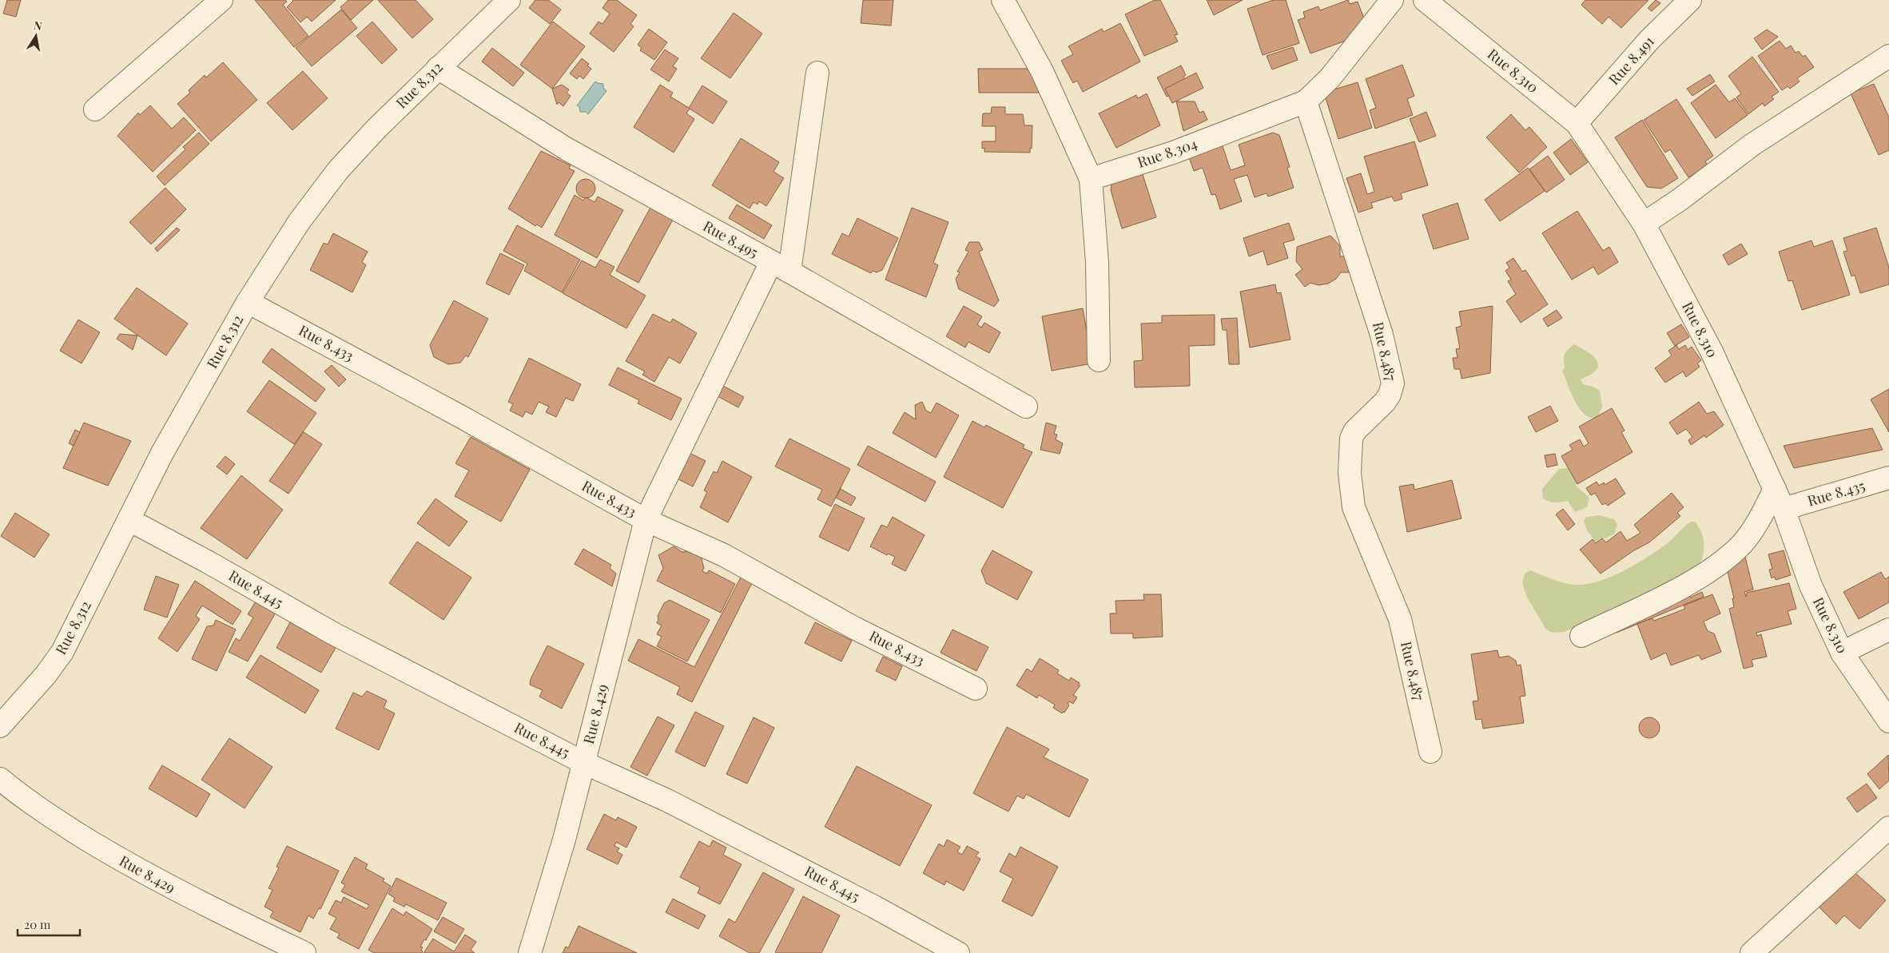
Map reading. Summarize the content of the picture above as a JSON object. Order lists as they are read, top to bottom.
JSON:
{
  "streets": {
    "street": [
      "Rue 8.491",
      "Rue 8.310",
      "Rue 8.312",
      "Rue 8.304",
      "Rue 8.495",
      "Rue 8.433",
      "Rue 8.487",
      "Rue 8.435",
      "Rue 8.445",
      "Rue 8.429"
    ]
  },
  "crossings": [
    ["Rue 8.491", "Rue 8.310"],
    ["Rue 8.310", "Rue 8.435"],
    ["Rue 8.312", "Rue 8.495"],
    ["Rue 8.312", "Rue 8.433"],
    ["Rue 8.312", "Rue 8.445"],
    ["Rue 8.304", "Rue 8.487"],
    ["Rue 8.495", "Rue 8.429"],
    ["Rue 8.433", "Rue 8.429"],
    ["Rue 8.445", "Rue 8.429"]
  ],
  "scale_bar": "20 m",
  "north": "top"
}
